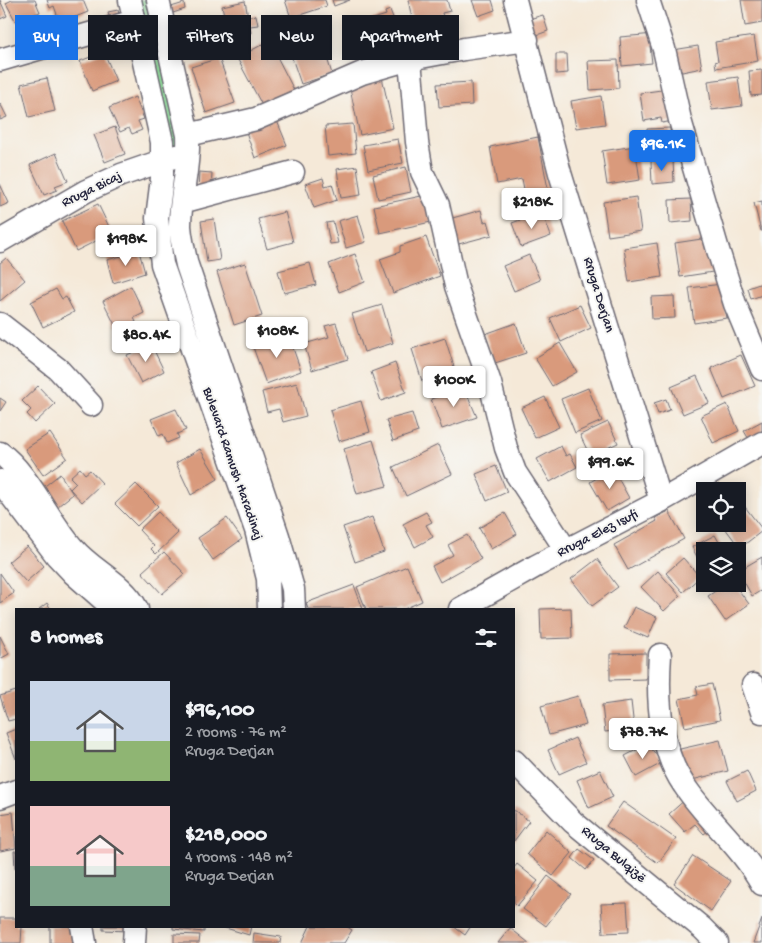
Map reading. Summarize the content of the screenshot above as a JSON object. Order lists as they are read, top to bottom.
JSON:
{
  "streets": {
    "street": [
      "Rruga Bicaj",
      "Rruga Derjan",
      "Bulevard Ramush Haradinaj",
      "Rruga Elez Isufi",
      "Rruga Bulqizë"
    ]
  },
  "crossings": [
    ["Rruga Bicaj", "Rruga Derjan"],
    ["Rruga Bicaj", "Bulevard Ramush Haradinaj"],
    ["Rruga Derjan", "Rruga Elez Isufi"]
  ],
  "page": {
    "chip": [
      "Buy",
      "Rent",
      "Filters",
      "New",
      "Apartment"
    ],
    "price": [
      "$96.1K",
      "$218K",
      "$198K",
      "$108K",
      "$80.4K",
      "$100K",
      "$99.6K",
      "$78.7K"
    ],
    "heading": "8 homes",
    "list": [
      {
        "name": "$96,100",
        "note": "2 rooms · 76 m² · Rruga Derjan"
      },
      {
        "name": "$218,000",
        "note": "4 rooms · 148 m² · Rruga Derjan"
      }
    ]
  }
}
